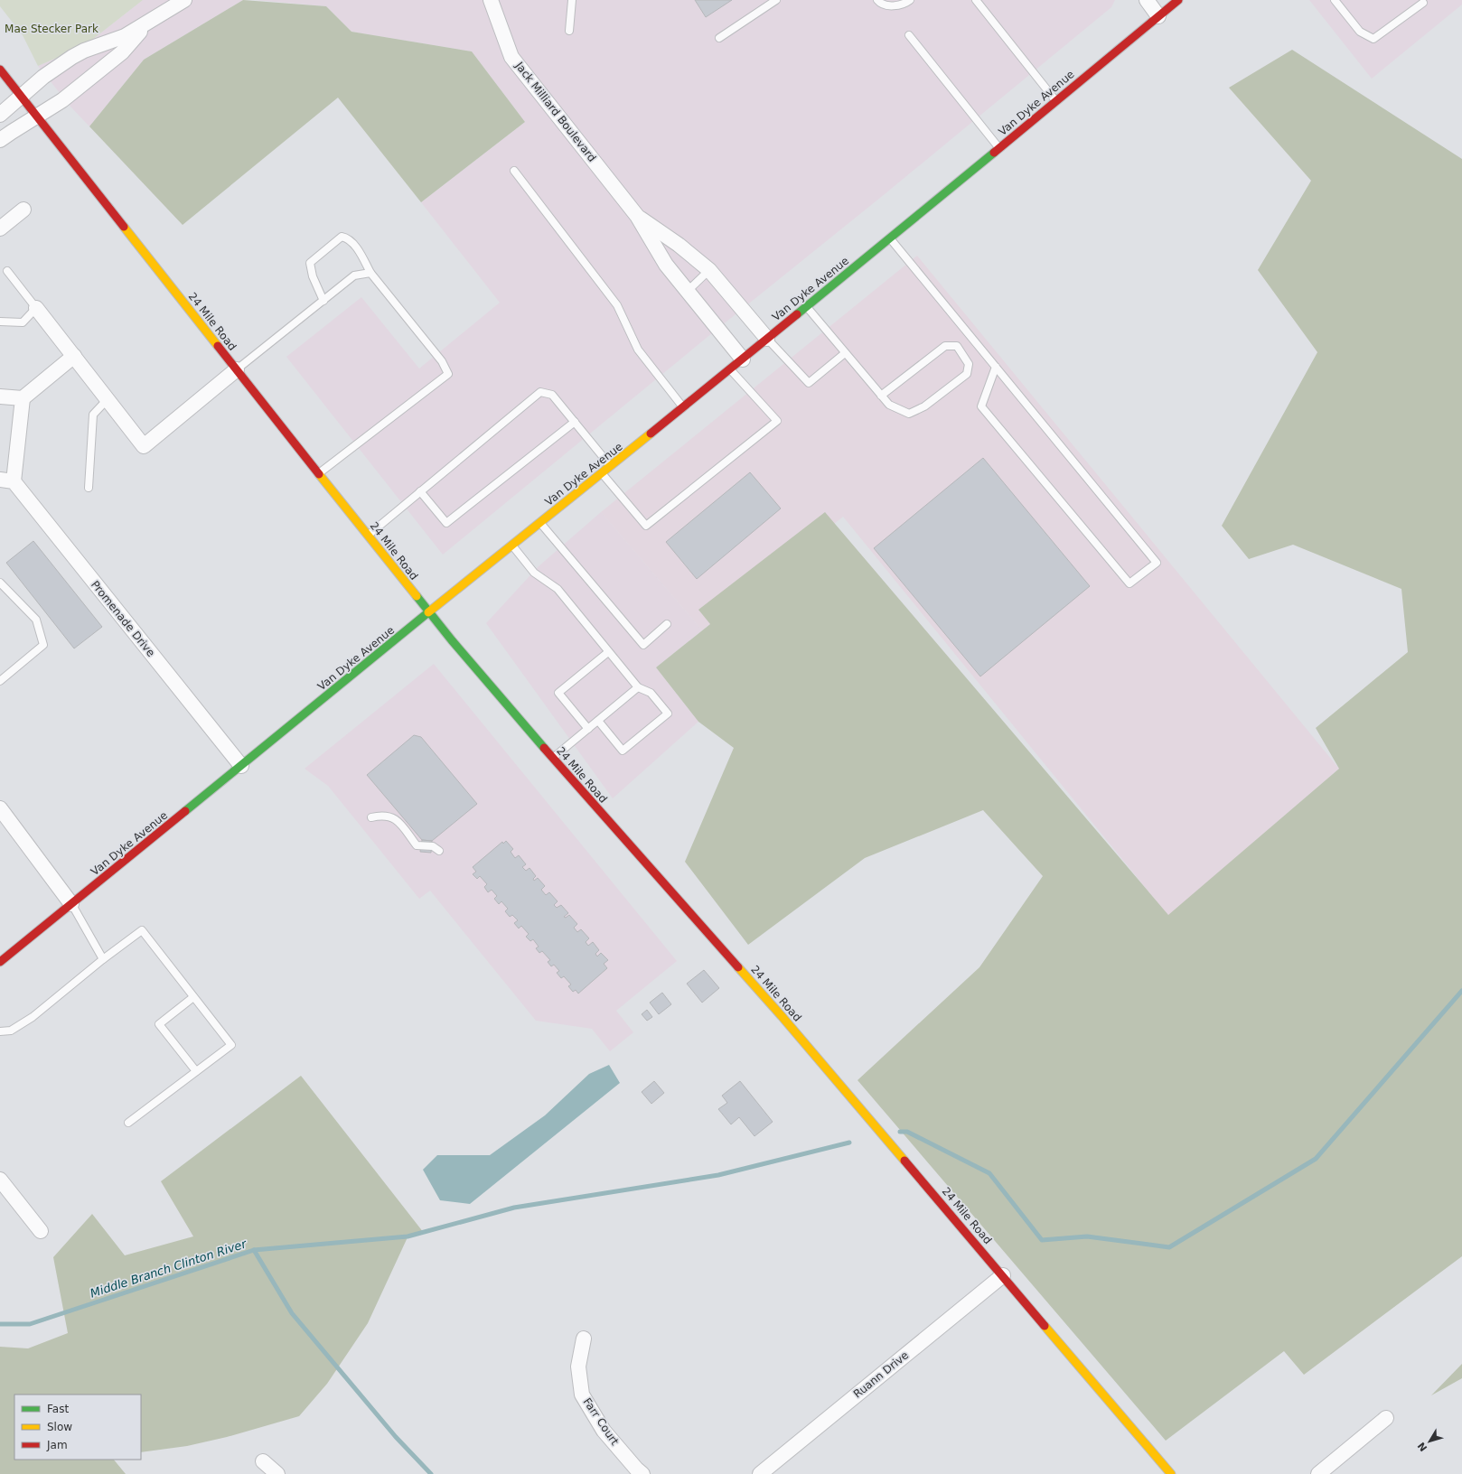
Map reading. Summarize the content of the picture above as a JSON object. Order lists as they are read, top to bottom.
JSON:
{
  "streets": {
    "street": [
      "Van Dyke Avenue",
      "Jack Milliard Boulevard",
      "24 Mile Road",
      "Promenade Drive",
      "Ruann Drive",
      "Farr Court"
    ]
  },
  "crossings": [
    ["Van Dyke Avenue", "Jack Milliard Boulevard"],
    ["Van Dyke Avenue", "24 Mile Road"],
    ["Van Dyke Avenue", "Promenade Drive"],
    ["24 Mile Road", "Ruann Drive"]
  ],
  "water": ["Middle Branch Clinton River"],
  "parks": ["Mae Stecker Park"],
  "legend": ["Fast", "Slow", "Jam"],
  "north": "bottom left"
}
